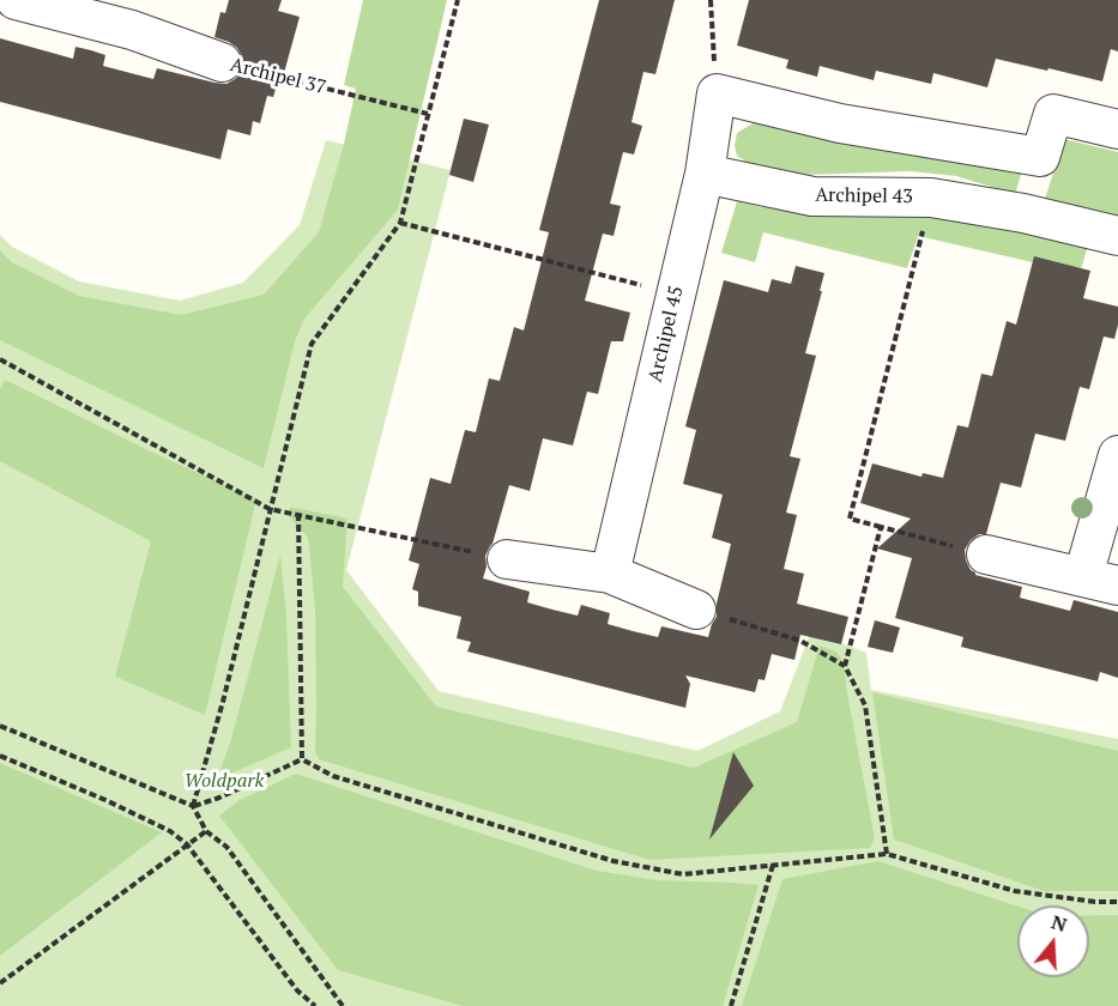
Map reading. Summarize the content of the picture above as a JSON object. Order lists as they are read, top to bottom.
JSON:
{
  "streets": {
    "street": ["Archipel 37", "Archipel 43", "Archipel 45"]
  },
  "crossings": [
    ["Archipel 43", "Archipel 45"]
  ],
  "parks": ["Woldpark"],
  "north": "top"
}
